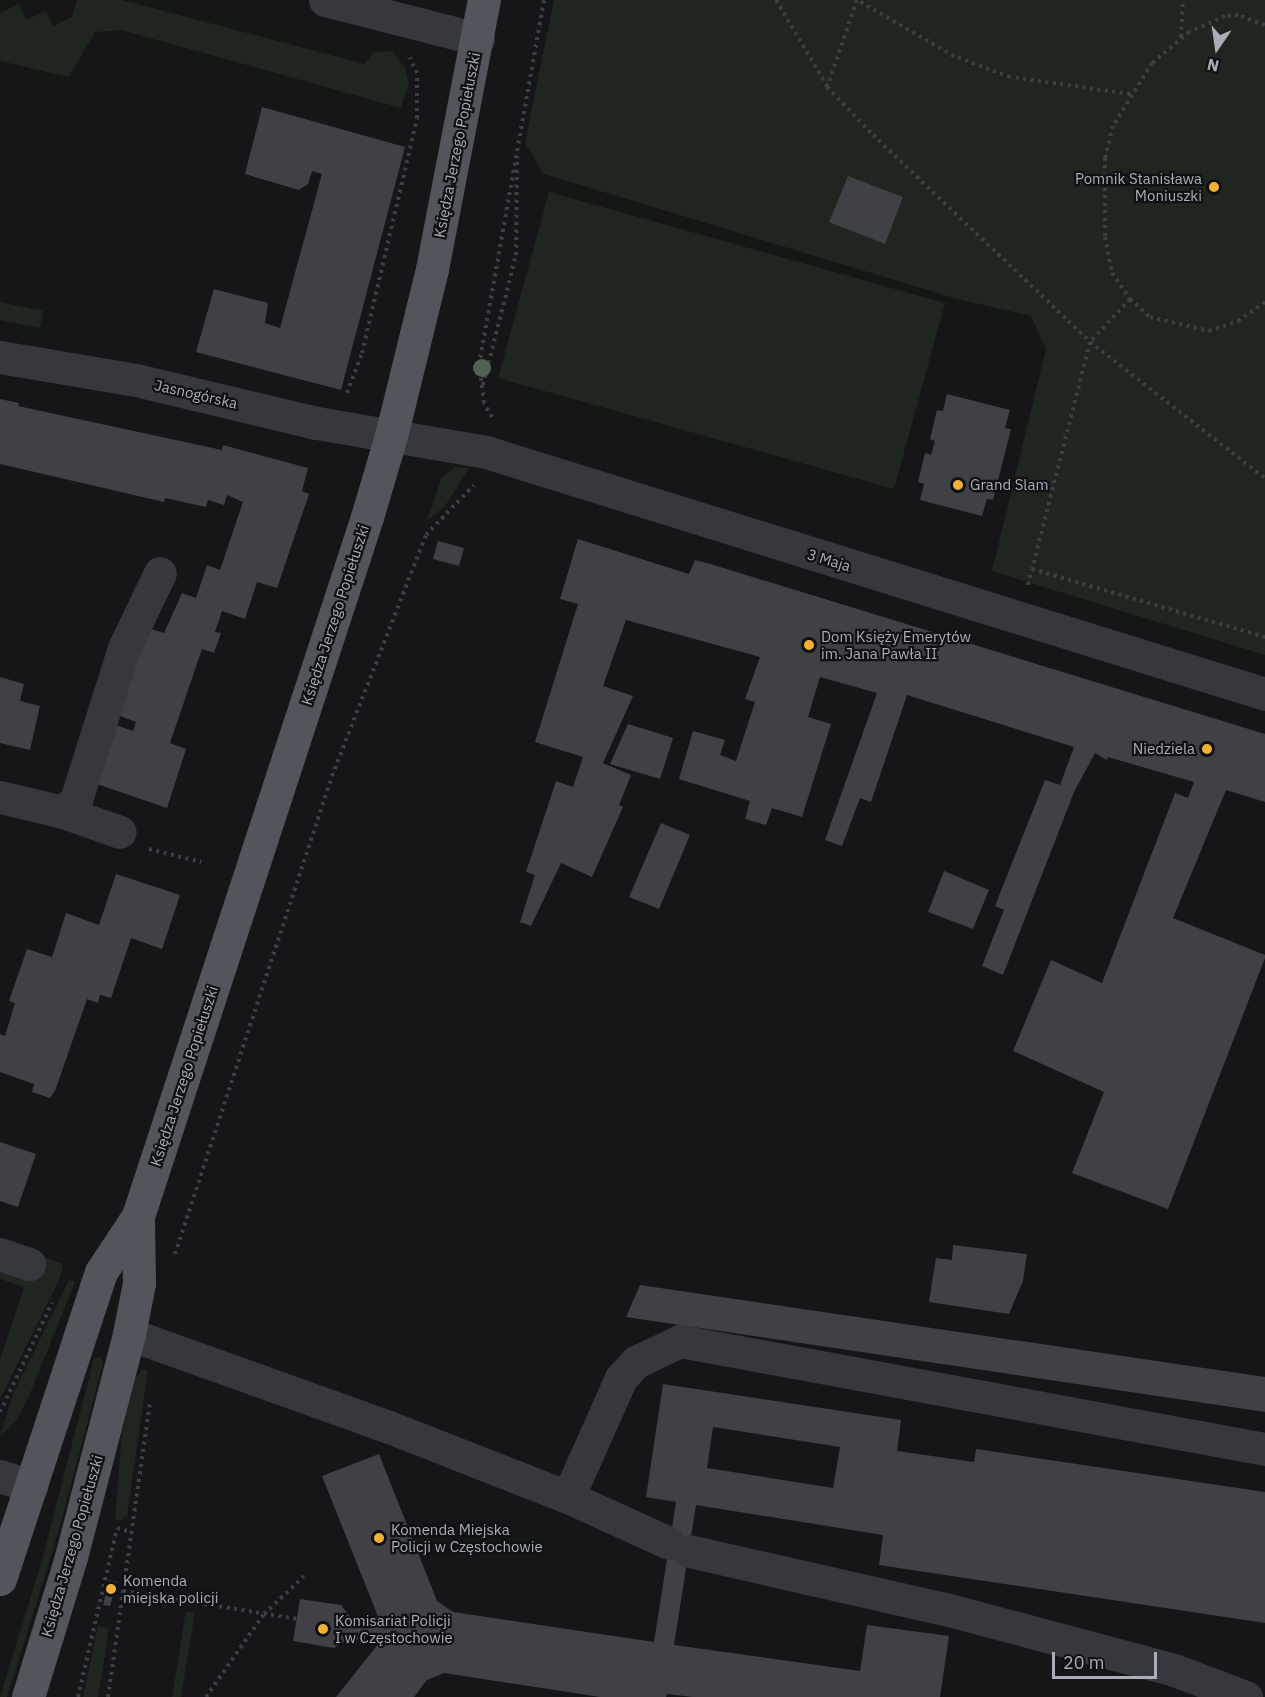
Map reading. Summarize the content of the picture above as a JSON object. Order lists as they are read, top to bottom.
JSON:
{
  "streets": {
    "main road": ["Księdza Jerzego Popiełuszki"],
    "street": ["Jasnogórska", "3 Maja"]
  },
  "crossings": [
    ["Księdza Jerzego Popiełuszki", "Jasnogórska"],
    ["Księdza Jerzego Popiełuszki", "3 Maja"],
    ["Jasnogórska", "3 Maja"]
  ],
  "places": [
    "Pomnik Stanisława Moniuszki",
    "Grand Slam",
    "Dom Księży Emerytów im. Jana Pawła II",
    "Niedziela",
    "Komenda Miejska Policji w Częstochowie",
    "Komenda miejska policji",
    "Komisariat Policji I w Częstochowie"
  ],
  "scale_bar": "20 m",
  "north": "bottom"
}
